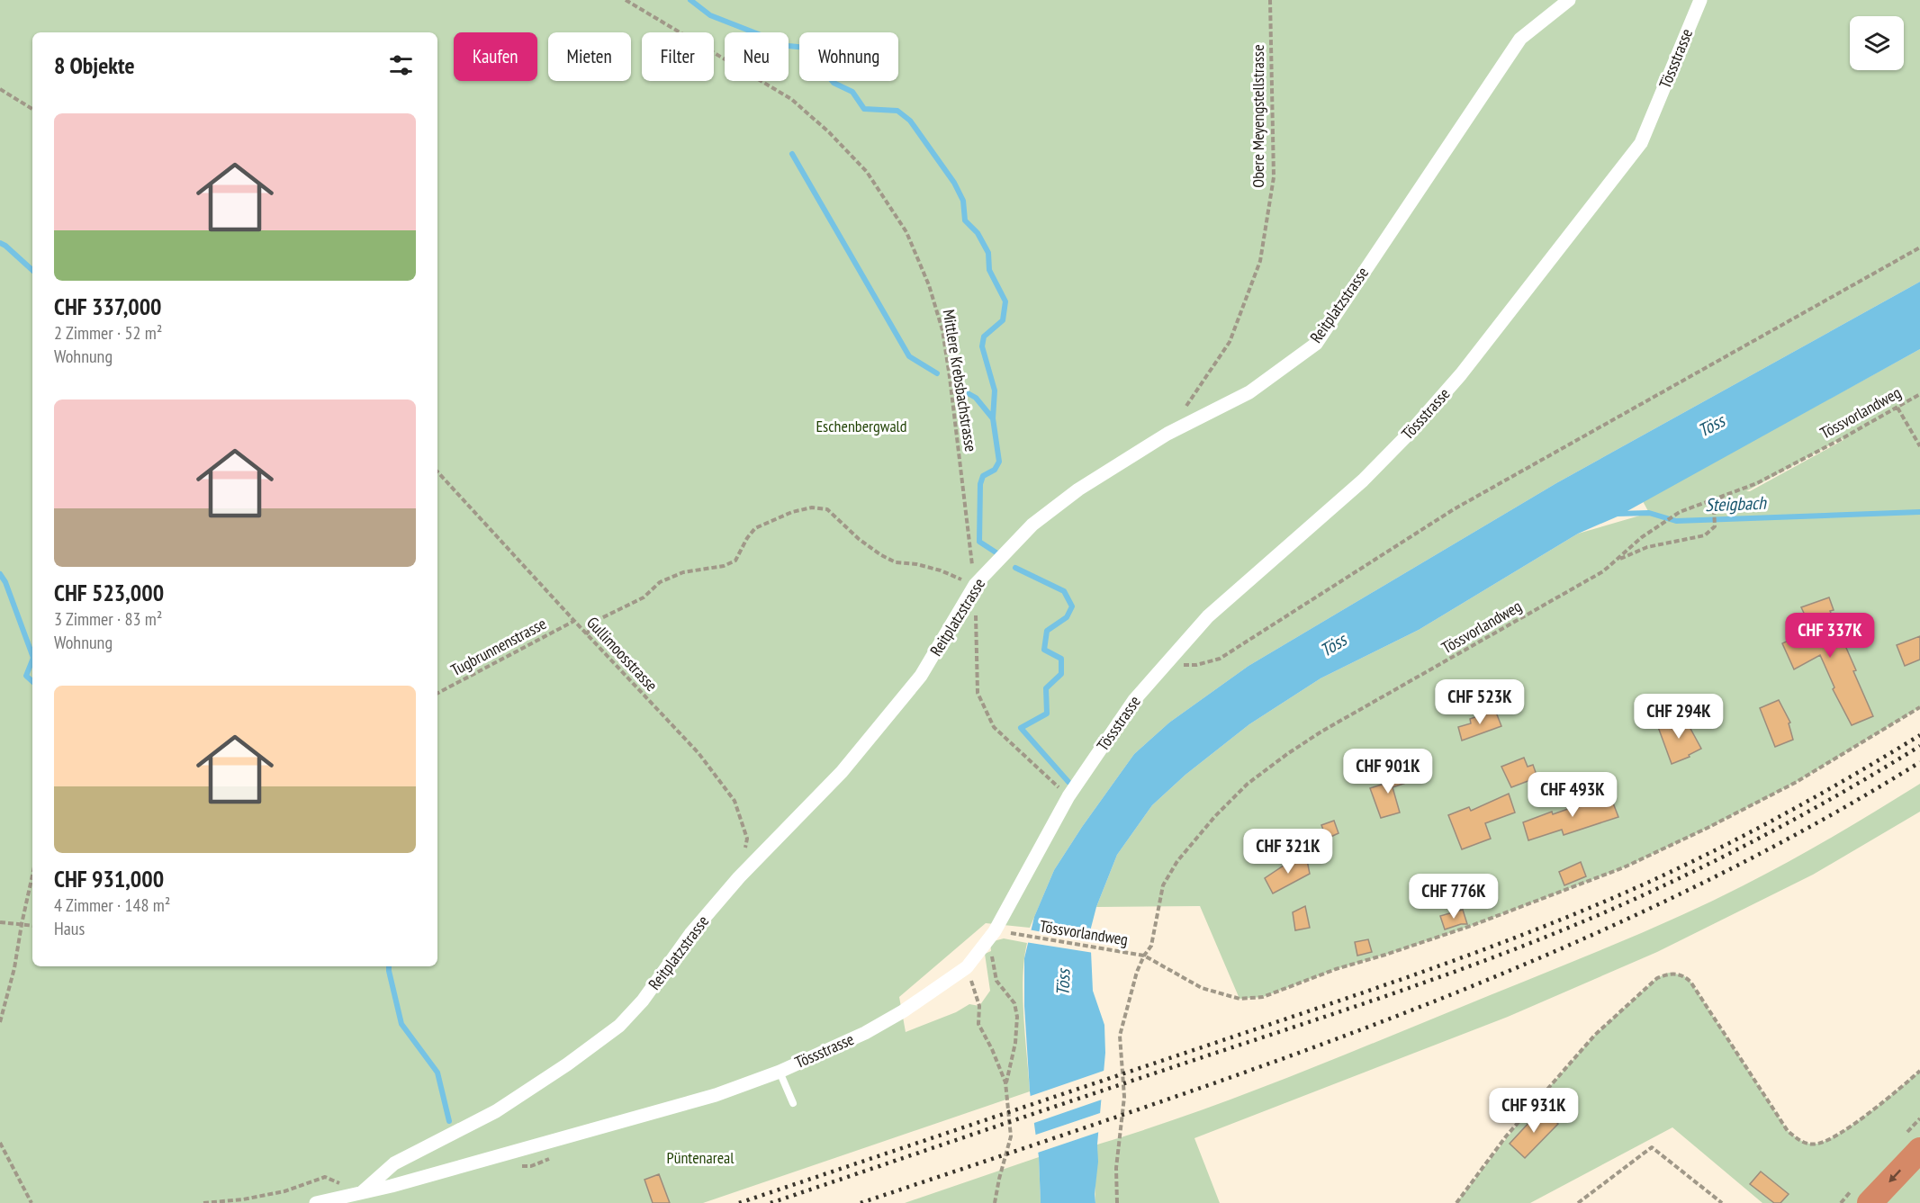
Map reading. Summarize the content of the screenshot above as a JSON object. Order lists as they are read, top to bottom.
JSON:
{
  "streets": {
    "street": ["Tössstrasse", "Reitplatzstrasse"],
    "path": [
      "Obere Meyengstellstrasse",
      "Mittlere Krebsbachstrasse",
      "Tössvorlandweg",
      "Tugbrunnenstrasse",
      "Gullimoosstrasse"
    ]
  },
  "crossings": [
    ["Tössstrasse", "Reitplatzstrasse"],
    ["Tössstrasse", "Mittlere Krebsbachstrasse"],
    ["Obere Meyengstellstrasse", "Reitplatzstrasse"],
    ["Reitplatzstrasse", "Mittlere Krebsbachstrasse"],
    ["Reitplatzstrasse", "Gullimoosstrasse"],
    ["Tugbrunnenstrasse", "Gullimoosstrasse"]
  ],
  "water": ["Töss", "Steigbach"],
  "parks": ["Eschenbergwald", "Püntenareal"],
  "page": {
    "chip": [
      "Kaufen",
      "Mieten",
      "Filter",
      "Neu",
      "Wohnung"
    ],
    "heading": "8 Objekte",
    "list": [
      {
        "name": "CHF 337,000",
        "note": "2 Zimmer · 52 m² · Wohnung"
      },
      {
        "name": "CHF 523,000",
        "note": "3 Zimmer · 83 m² · Wohnung"
      },
      {
        "name": "CHF 931,000",
        "note": "4 Zimmer · 148 m² · Haus"
      }
    ],
    "price": [
      "CHF 337K",
      "CHF 523K",
      "CHF 294K",
      "CHF 901K",
      "CHF 493K",
      "CHF 321K",
      "CHF 776K",
      "CHF 931K"
    ]
  }
}
